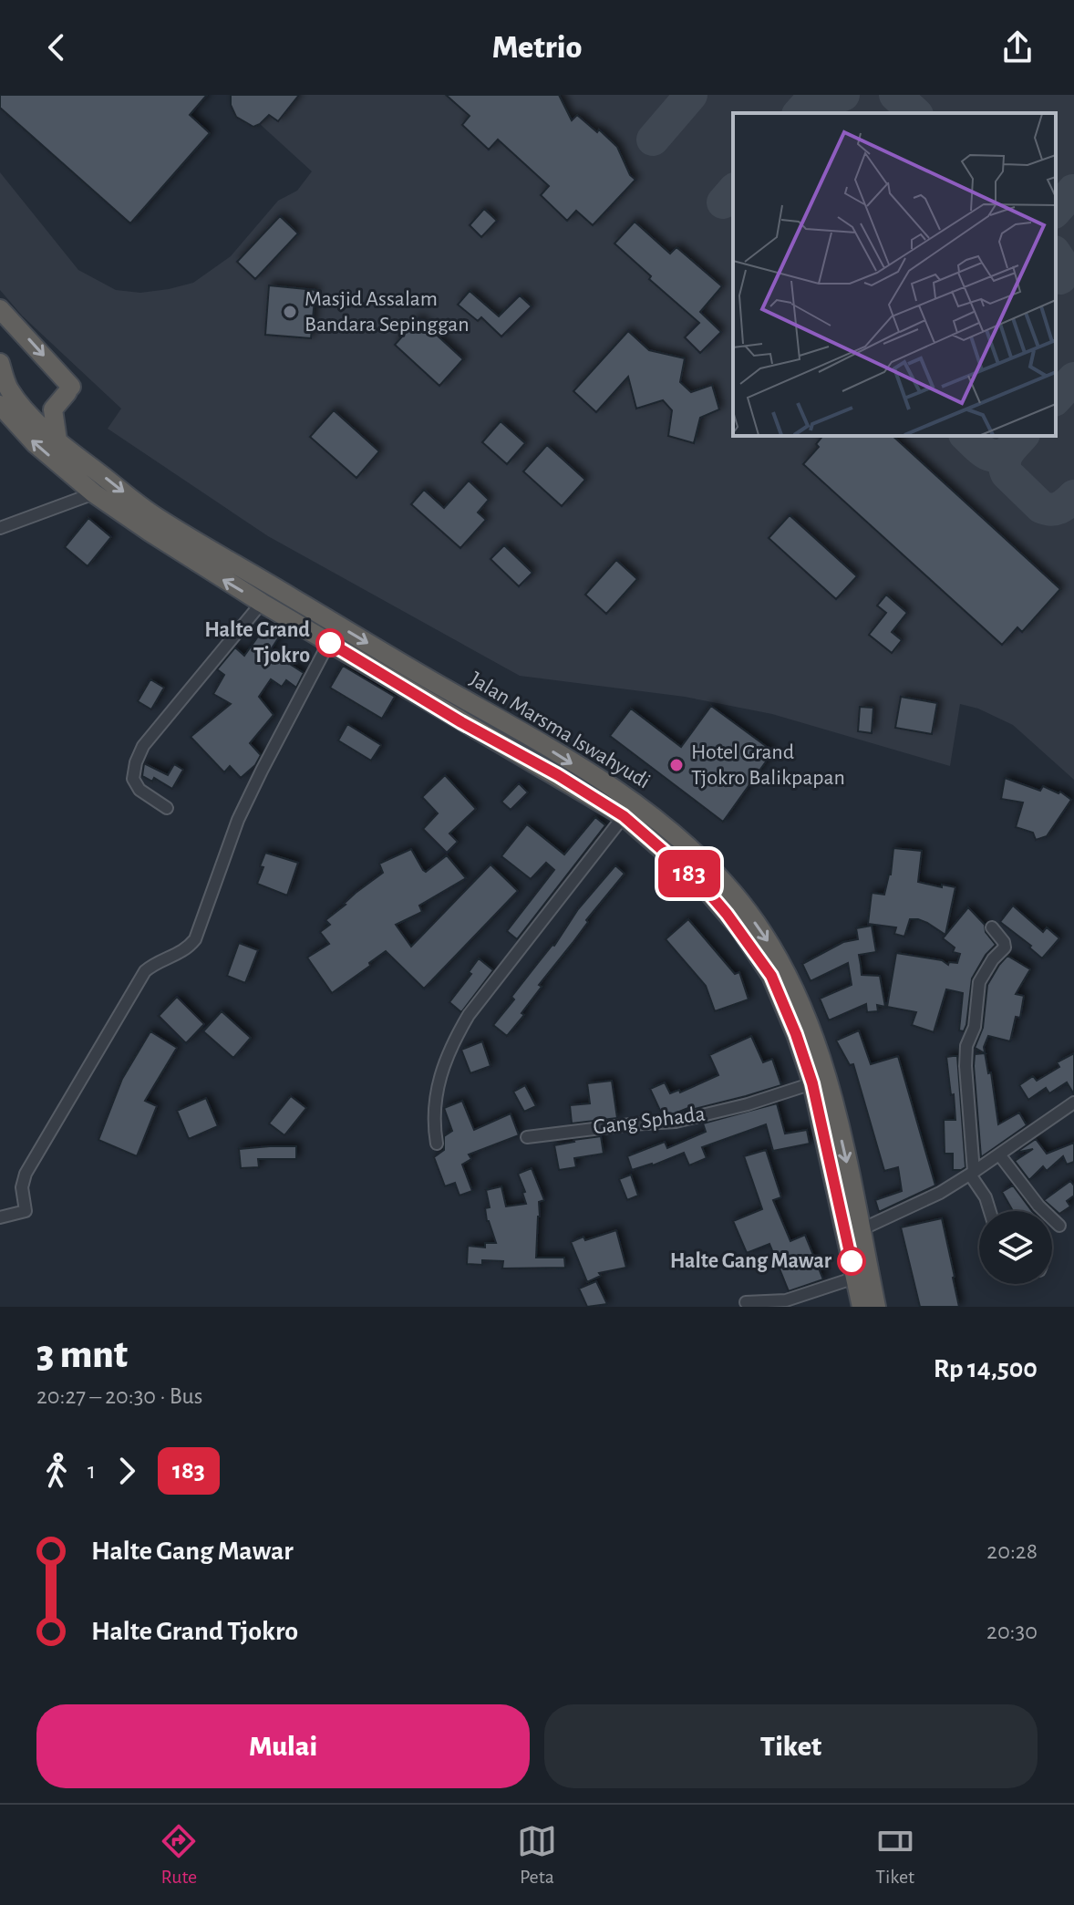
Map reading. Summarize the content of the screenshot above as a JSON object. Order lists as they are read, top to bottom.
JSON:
{
  "streets": {
    "highway": ["Jalan Marsma Iswahyudi"],
    "street": ["Gang Sphada"]
  },
  "crossings": [
    ["Jalan Marsma Iswahyudi", "Gang Sphada"]
  ],
  "places": [
    "Masjid Assalam Bandara Sepinggan",
    "Halte Grand Tjokro",
    "Hotel Grand Tjokro Balikpapan",
    "Halte Gang Mawar"
  ],
  "lines": ["bus line 183"],
  "page": {
    "header": "Metrio",
    "on_map": "183",
    "heading": ["3 mnt", "20:27 – 20:30 · Bus", "Rp 14,500"],
    "legs": ["1", "183"],
    "list": [
      {
        "name": "Halte Gang Mawar",
        "value": "20:28"
      },
      {
        "name": "Halte Grand Tjokro",
        "value": "20:30"
      }
    ],
    "buttons": ["Mulai", "Tiket"],
    "tabs": ["Rute", "Peta", "Tiket"]
  }
}
